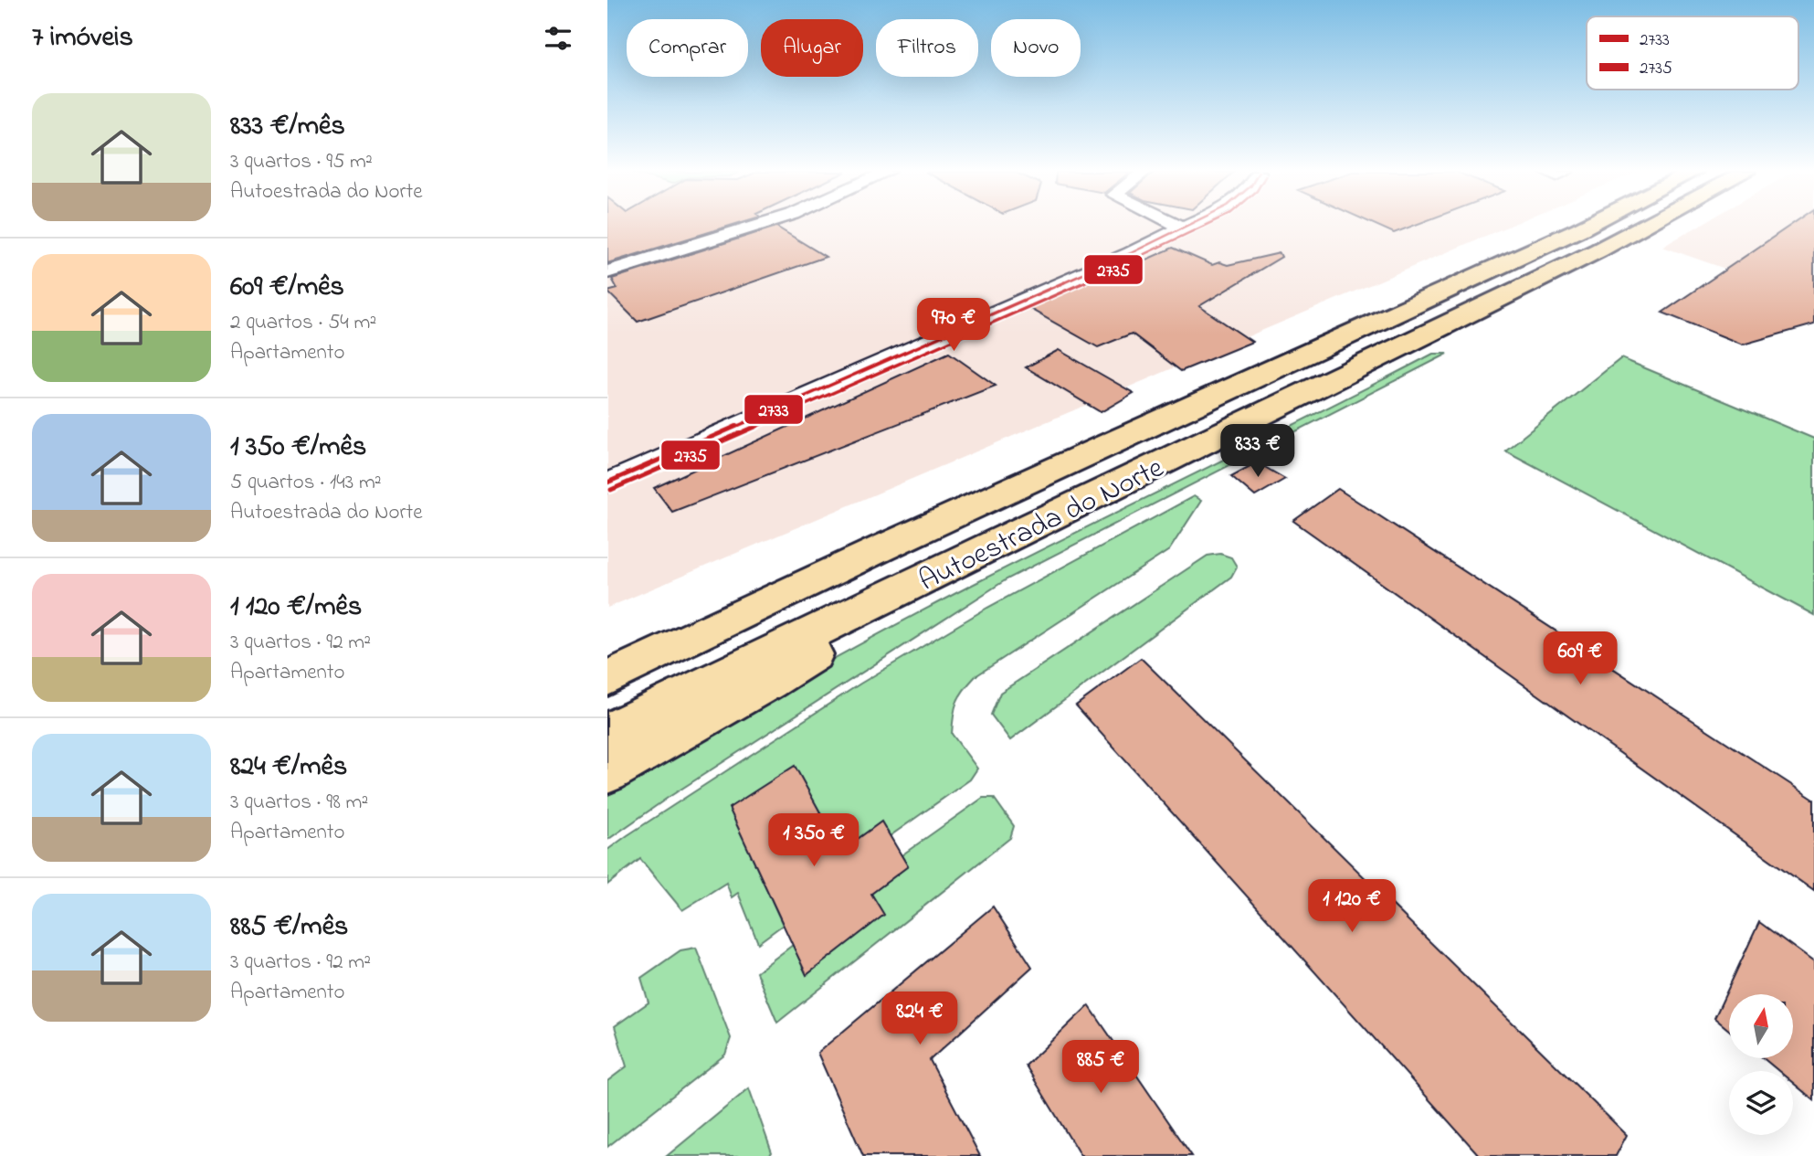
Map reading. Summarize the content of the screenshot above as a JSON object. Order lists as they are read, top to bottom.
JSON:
{
  "streets": {
    "highway": ["Autoestrada do Norte"]
  },
  "lines": ["transit line 2733", "transit line 2735"],
  "legend": ["2733", "2735"],
  "north": "top",
  "page": {
    "heading": "7 imóveis",
    "chip": [
      "Comprar",
      "Alugar",
      "Filtros",
      "Novo"
    ],
    "list": [
      {
        "name": "833 €/mês",
        "note": "3 quartos · 95 m² · Autoestrada do Norte"
      },
      {
        "name": "609 €/mês",
        "note": "2 quartos · 54 m² · Apartamento"
      },
      {
        "name": "1 350 €/mês",
        "note": "5 quartos · 143 m² · Autoestrada do Norte"
      },
      {
        "name": "1 120 €/mês",
        "note": "3 quartos · 92 m² · Apartamento"
      },
      {
        "name": "824 €/mês",
        "note": "3 quartos · 98 m² · Apartamento"
      },
      {
        "name": "885 €/mês",
        "note": "3 quartos · 92 m² · Apartamento"
      }
    ],
    "price": [
      "970 €",
      "833 €",
      "609 €",
      "1 350 €",
      "1 120 €",
      "824 €",
      "885 €"
    ]
  }
}
